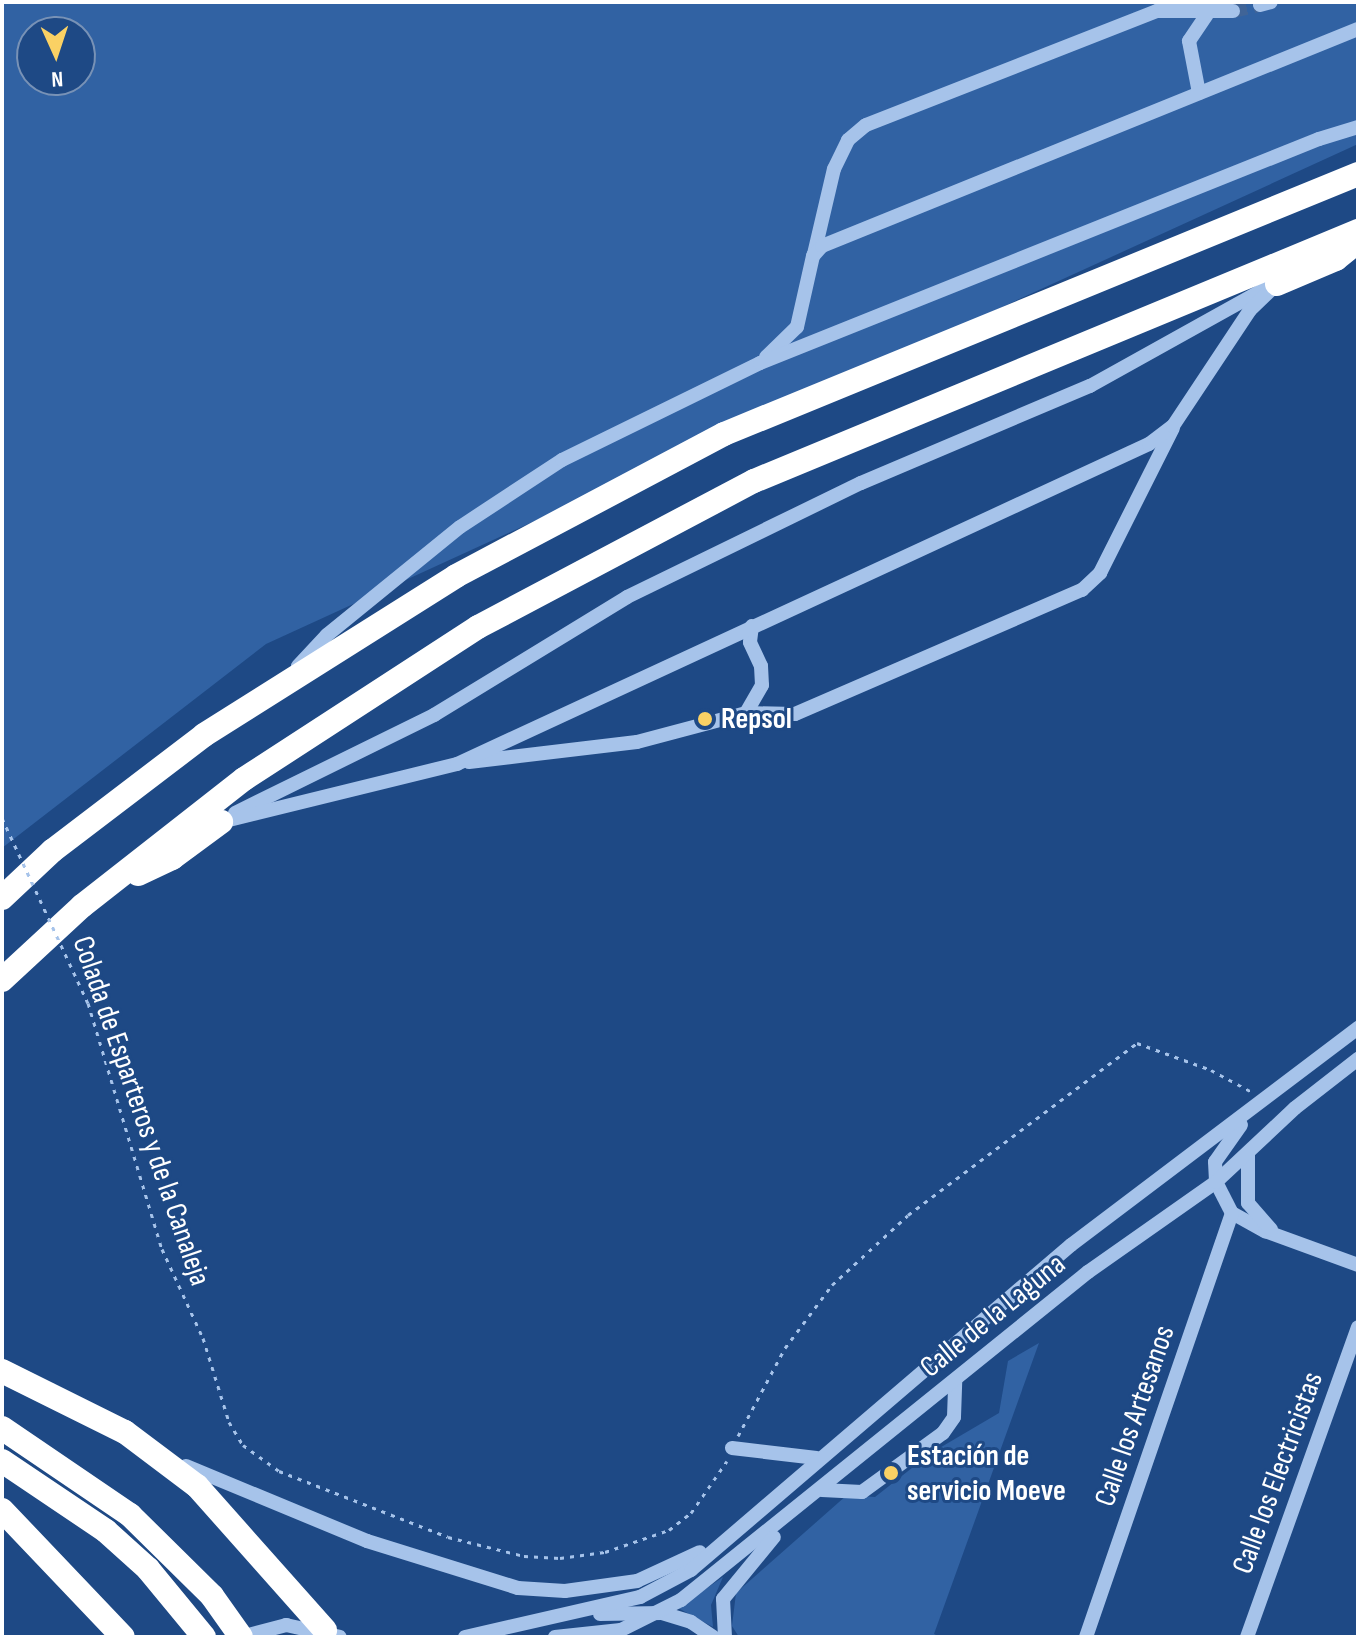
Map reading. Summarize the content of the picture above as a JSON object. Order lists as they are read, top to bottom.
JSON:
{
  "streets": {
    "street": ["Calle de la Laguna", "Calle los Artesanos", "Calle los Electricistas"],
    "path": ["Colada de Esparteros y de la Canaleja"]
  },
  "places": ["Repsol", "Estación de servicio Moeve"],
  "north": "bottom"
}
